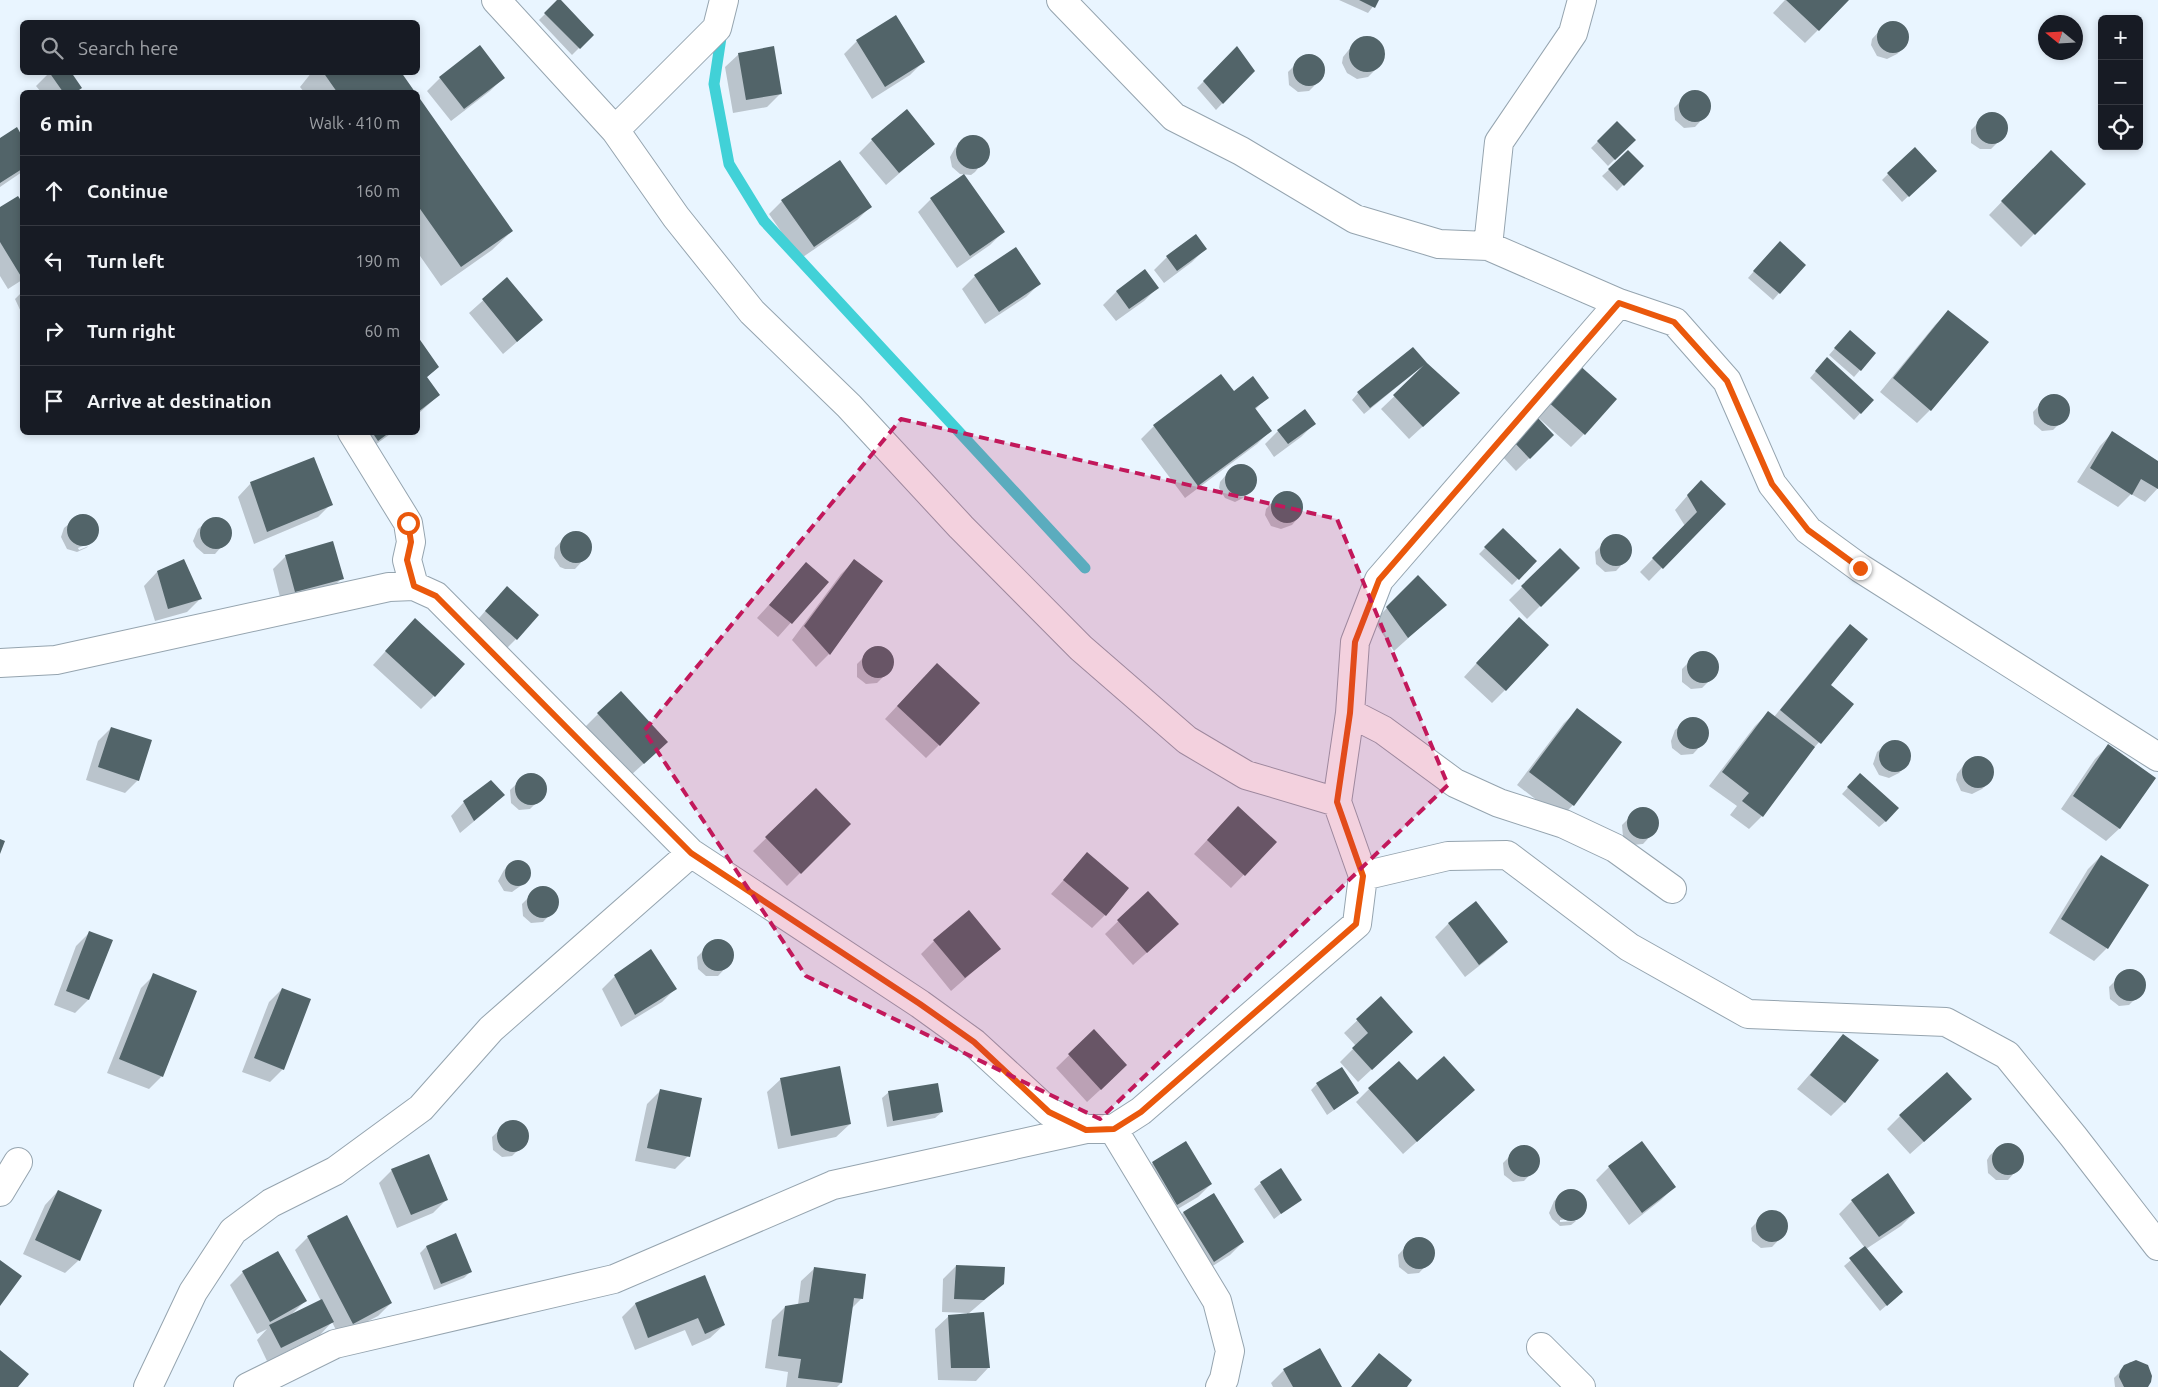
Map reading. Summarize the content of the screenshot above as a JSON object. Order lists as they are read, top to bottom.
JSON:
{
  "north": "left",
  "page": {
    "map_buttons": ["+", "−"],
    "search": "Search here",
    "heading": ["6 min", "Walk · 410 m"],
    "list": [
      ["Continue", "160 m"],
      ["Turn left", "190 m"],
      ["Turn right", "60 m"],
      "Arrive at destination"
    ]
  }
}
